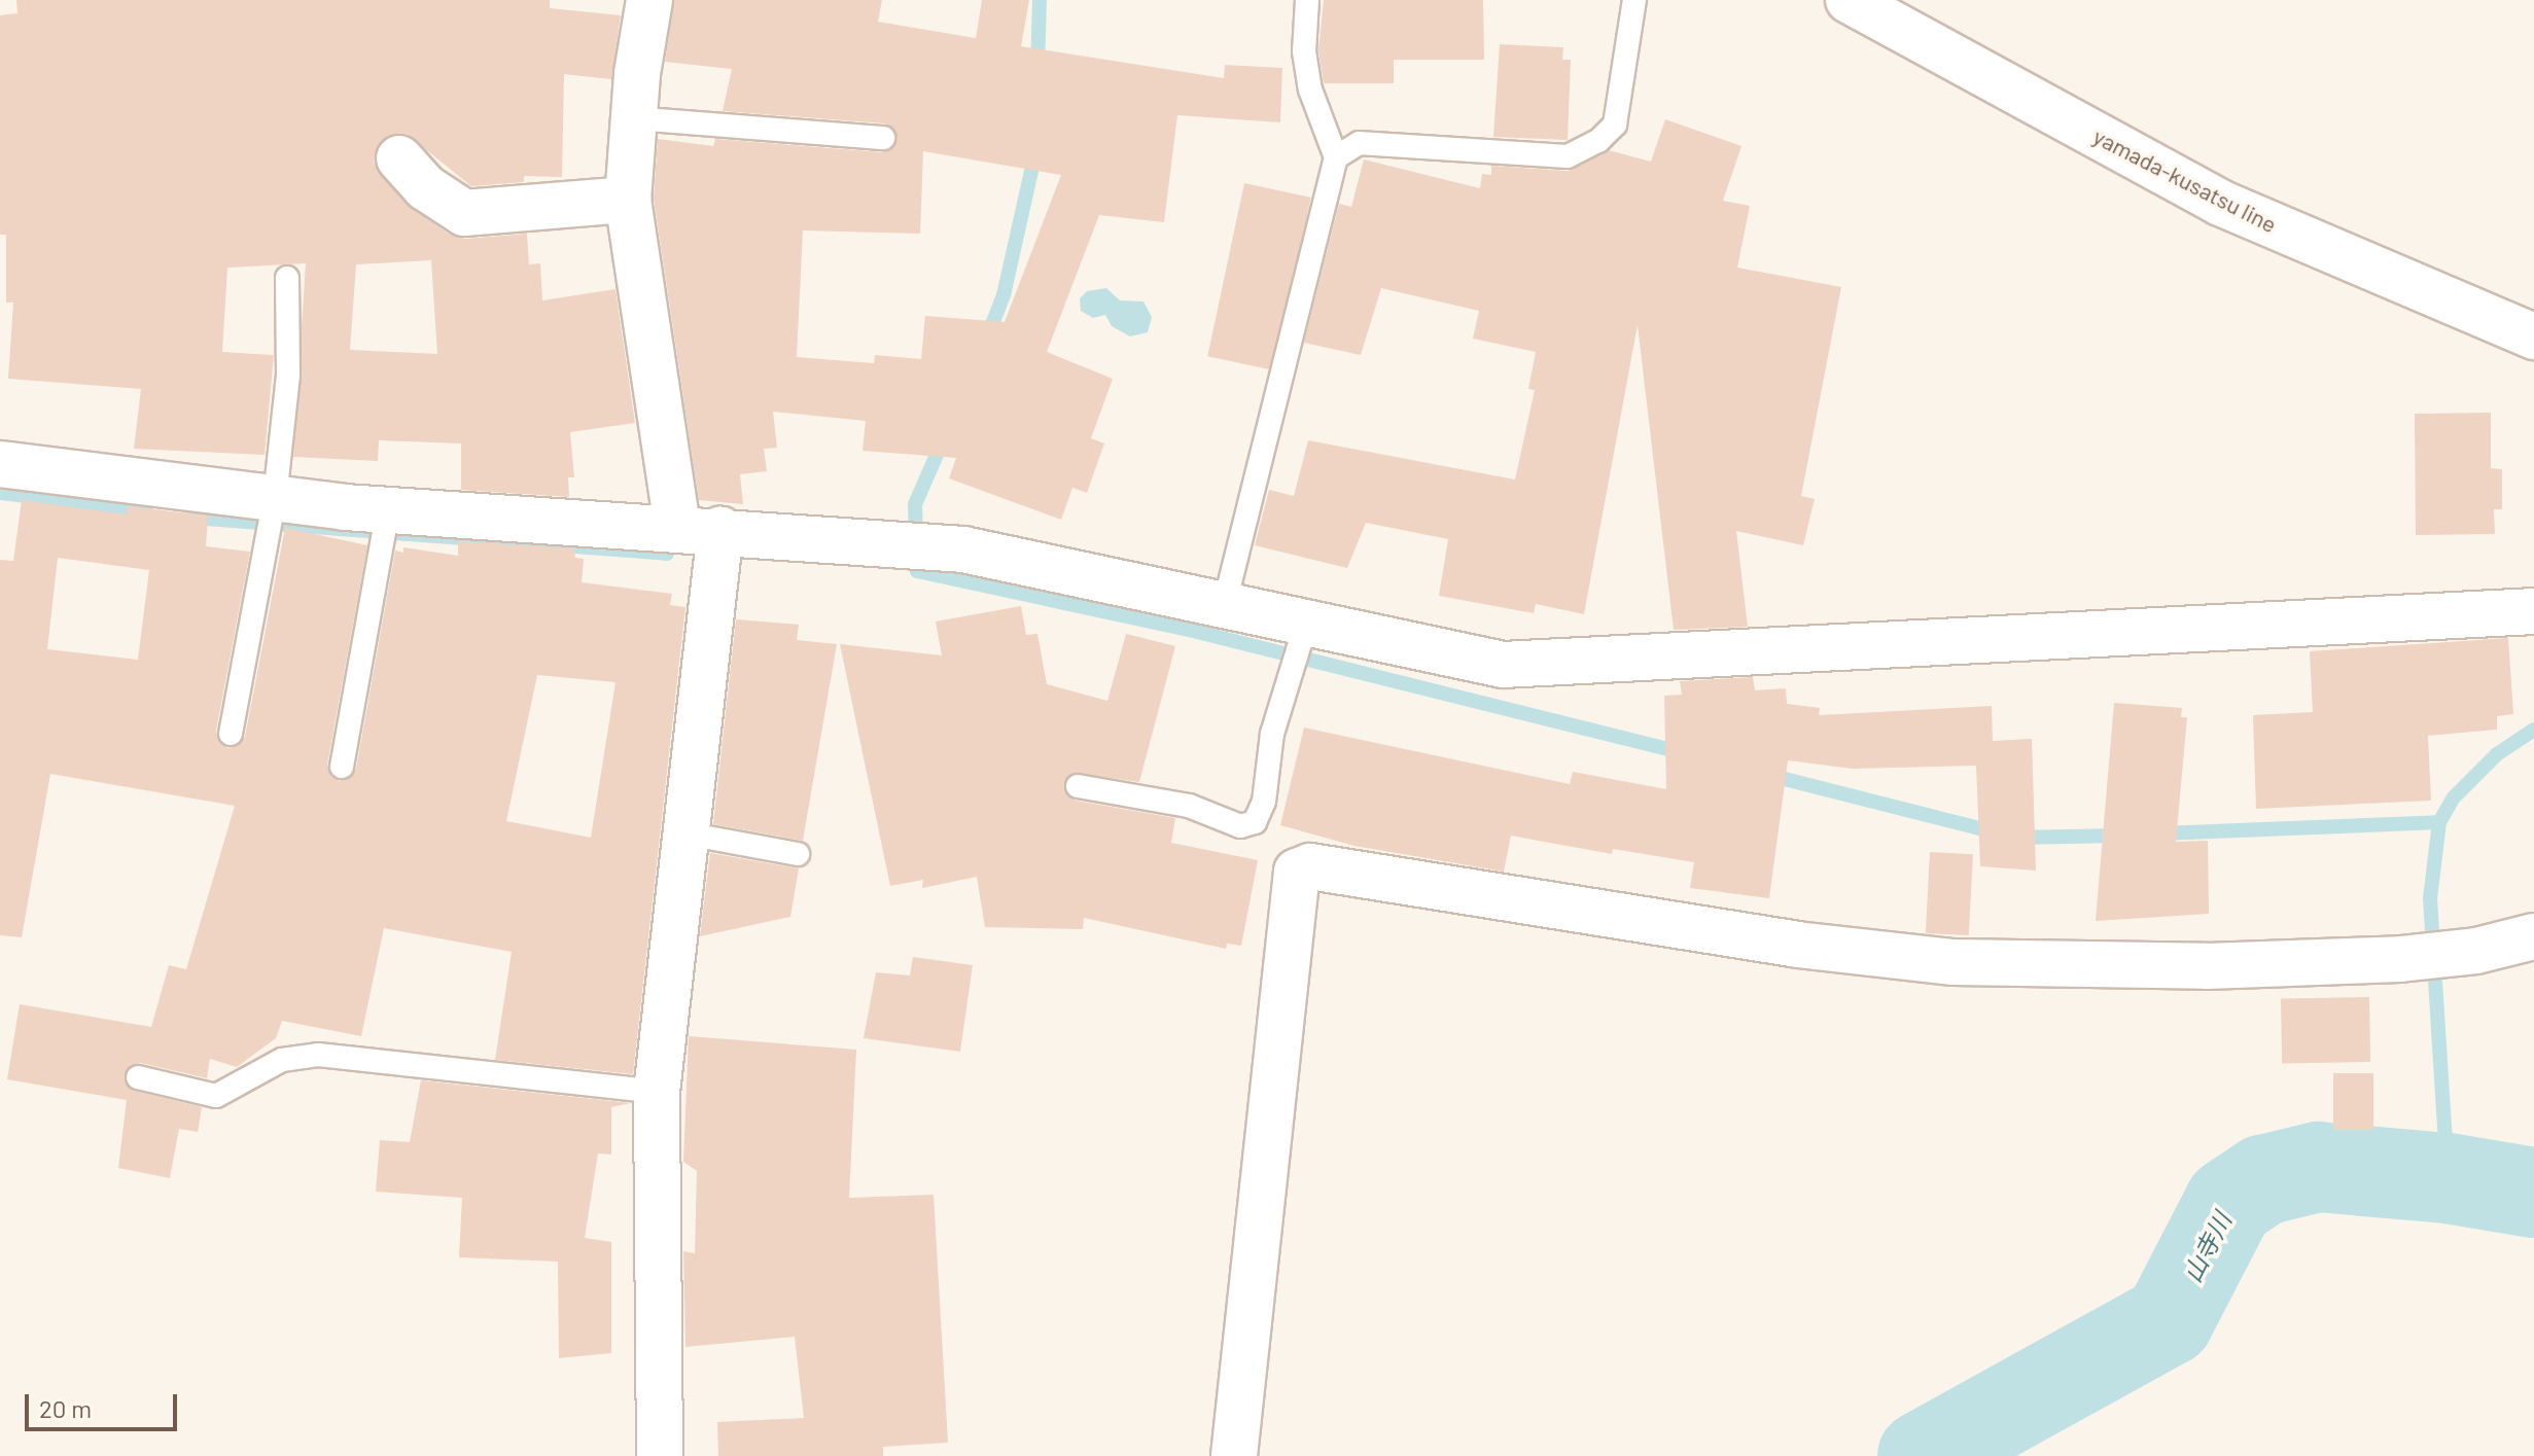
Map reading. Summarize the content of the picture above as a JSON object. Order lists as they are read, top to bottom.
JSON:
{
  "streets": {
    "street": ["yamada-kusatsu line"]
  },
  "water": ["山寺川"],
  "scale_bar": "20 m"
}
